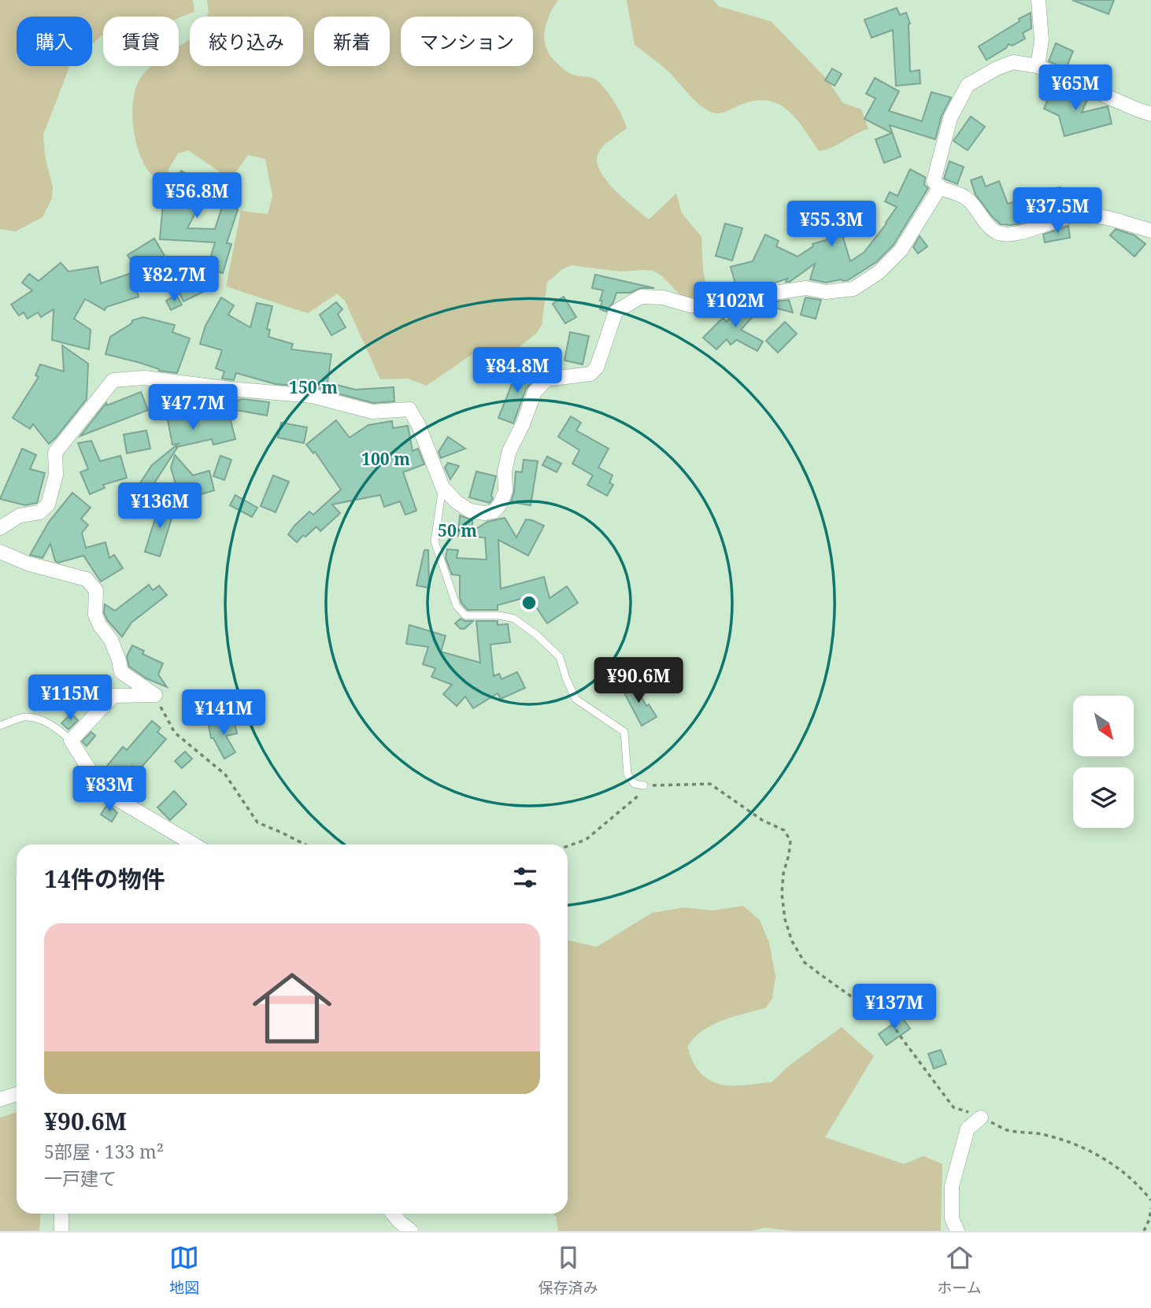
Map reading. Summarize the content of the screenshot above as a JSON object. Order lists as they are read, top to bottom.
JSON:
{
  "north": "bottom right",
  "page": {
    "chip": [
      "購入",
      "賃貸",
      "絞り込み",
      "新着",
      "マンション"
    ],
    "price": [
      "¥65M",
      "¥56.8M",
      "¥37.5M",
      "¥55.3M",
      "¥82.7M",
      "¥102M",
      "¥84.8M",
      "¥47.7M",
      "¥136M",
      "¥90.6M",
      "¥115M",
      "¥141M",
      "¥83M",
      "¥137M"
    ],
    "heading": "14件の物件",
    "list": [
      {
        "name": "¥90.6M",
        "note": "5部屋 · 133 m² · 一戸建て"
      }
    ],
    "tabs": ["地図", "保存済み", "ホーム"]
  },
  "rings": ["150 m", "100 m", "50 m"]
}
